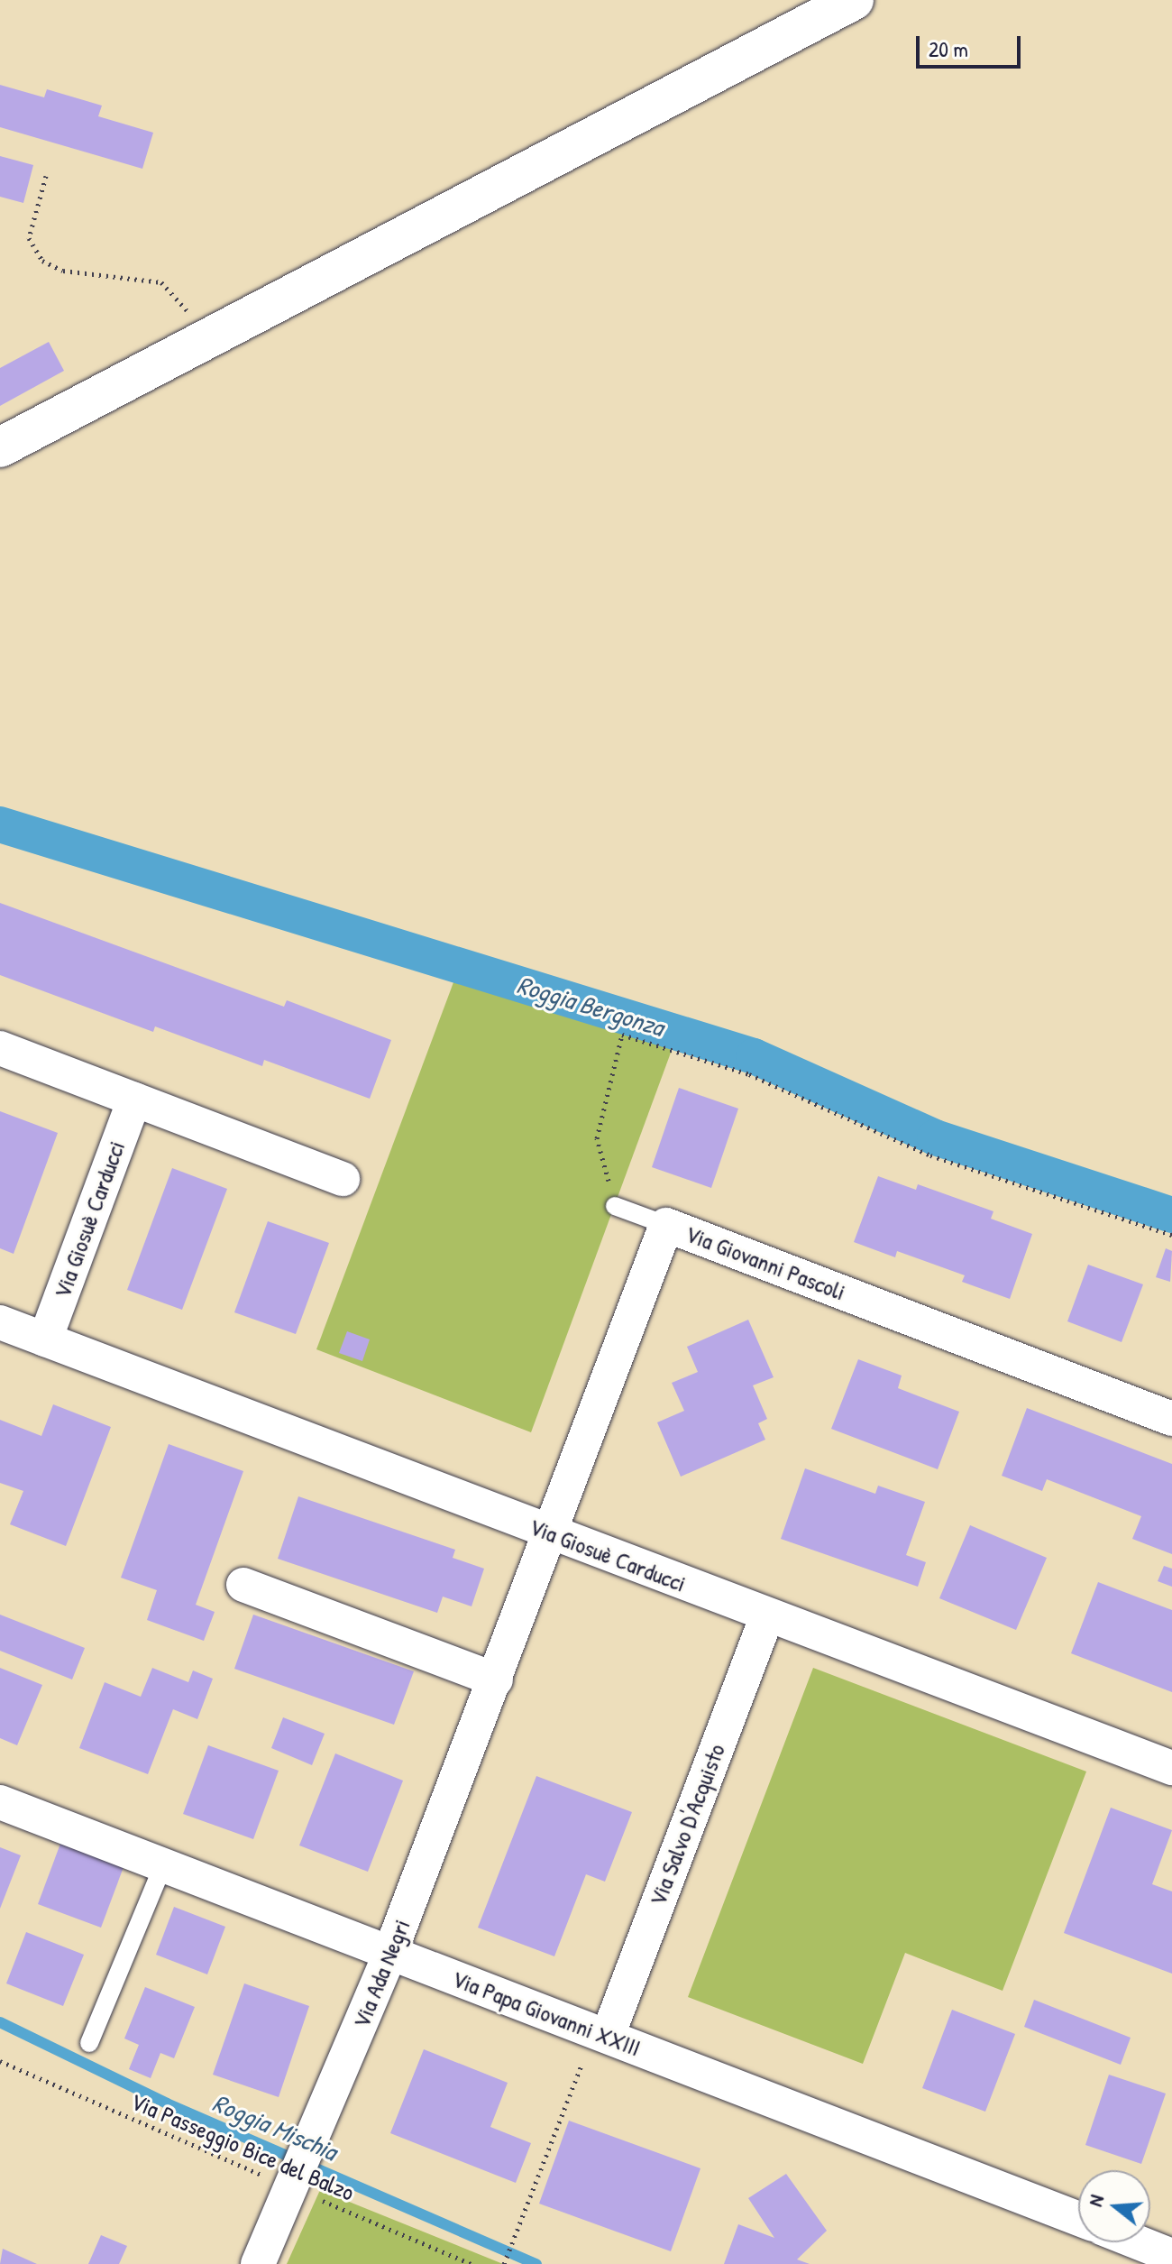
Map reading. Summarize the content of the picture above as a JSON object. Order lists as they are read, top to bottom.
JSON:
{
  "streets": {
    "street": [
      "Via Giosuè Carducci",
      "Via Giovanni Pascoli",
      "Via Salvo D'Acquisto",
      "Via Ada Negri",
      "Via Papa Giovanni XXIII"
    ],
    "path": ["Via Passeggio Bice del Balzo"]
  },
  "crossings": [
    ["Via Giosuè Carducci", "Via Giovanni Pascoli"],
    ["Via Giosuè Carducci", "Via Salvo D'Acquisto"],
    ["Via Giosuè Carducci", "Via Ada Negri"],
    ["Via Giovanni Pascoli", "Via Ada Negri"],
    ["Via Salvo D'Acquisto", "Via Papa Giovanni XXIII"],
    ["Via Ada Negri", "Via Papa Giovanni XXIII"],
    ["Via Ada Negri", "Via Passeggio Bice del Balzo"]
  ],
  "water": ["Roggia Bergonza", "Roggia Mischia"],
  "scale_bar": "20 m",
  "north": "left"
}
